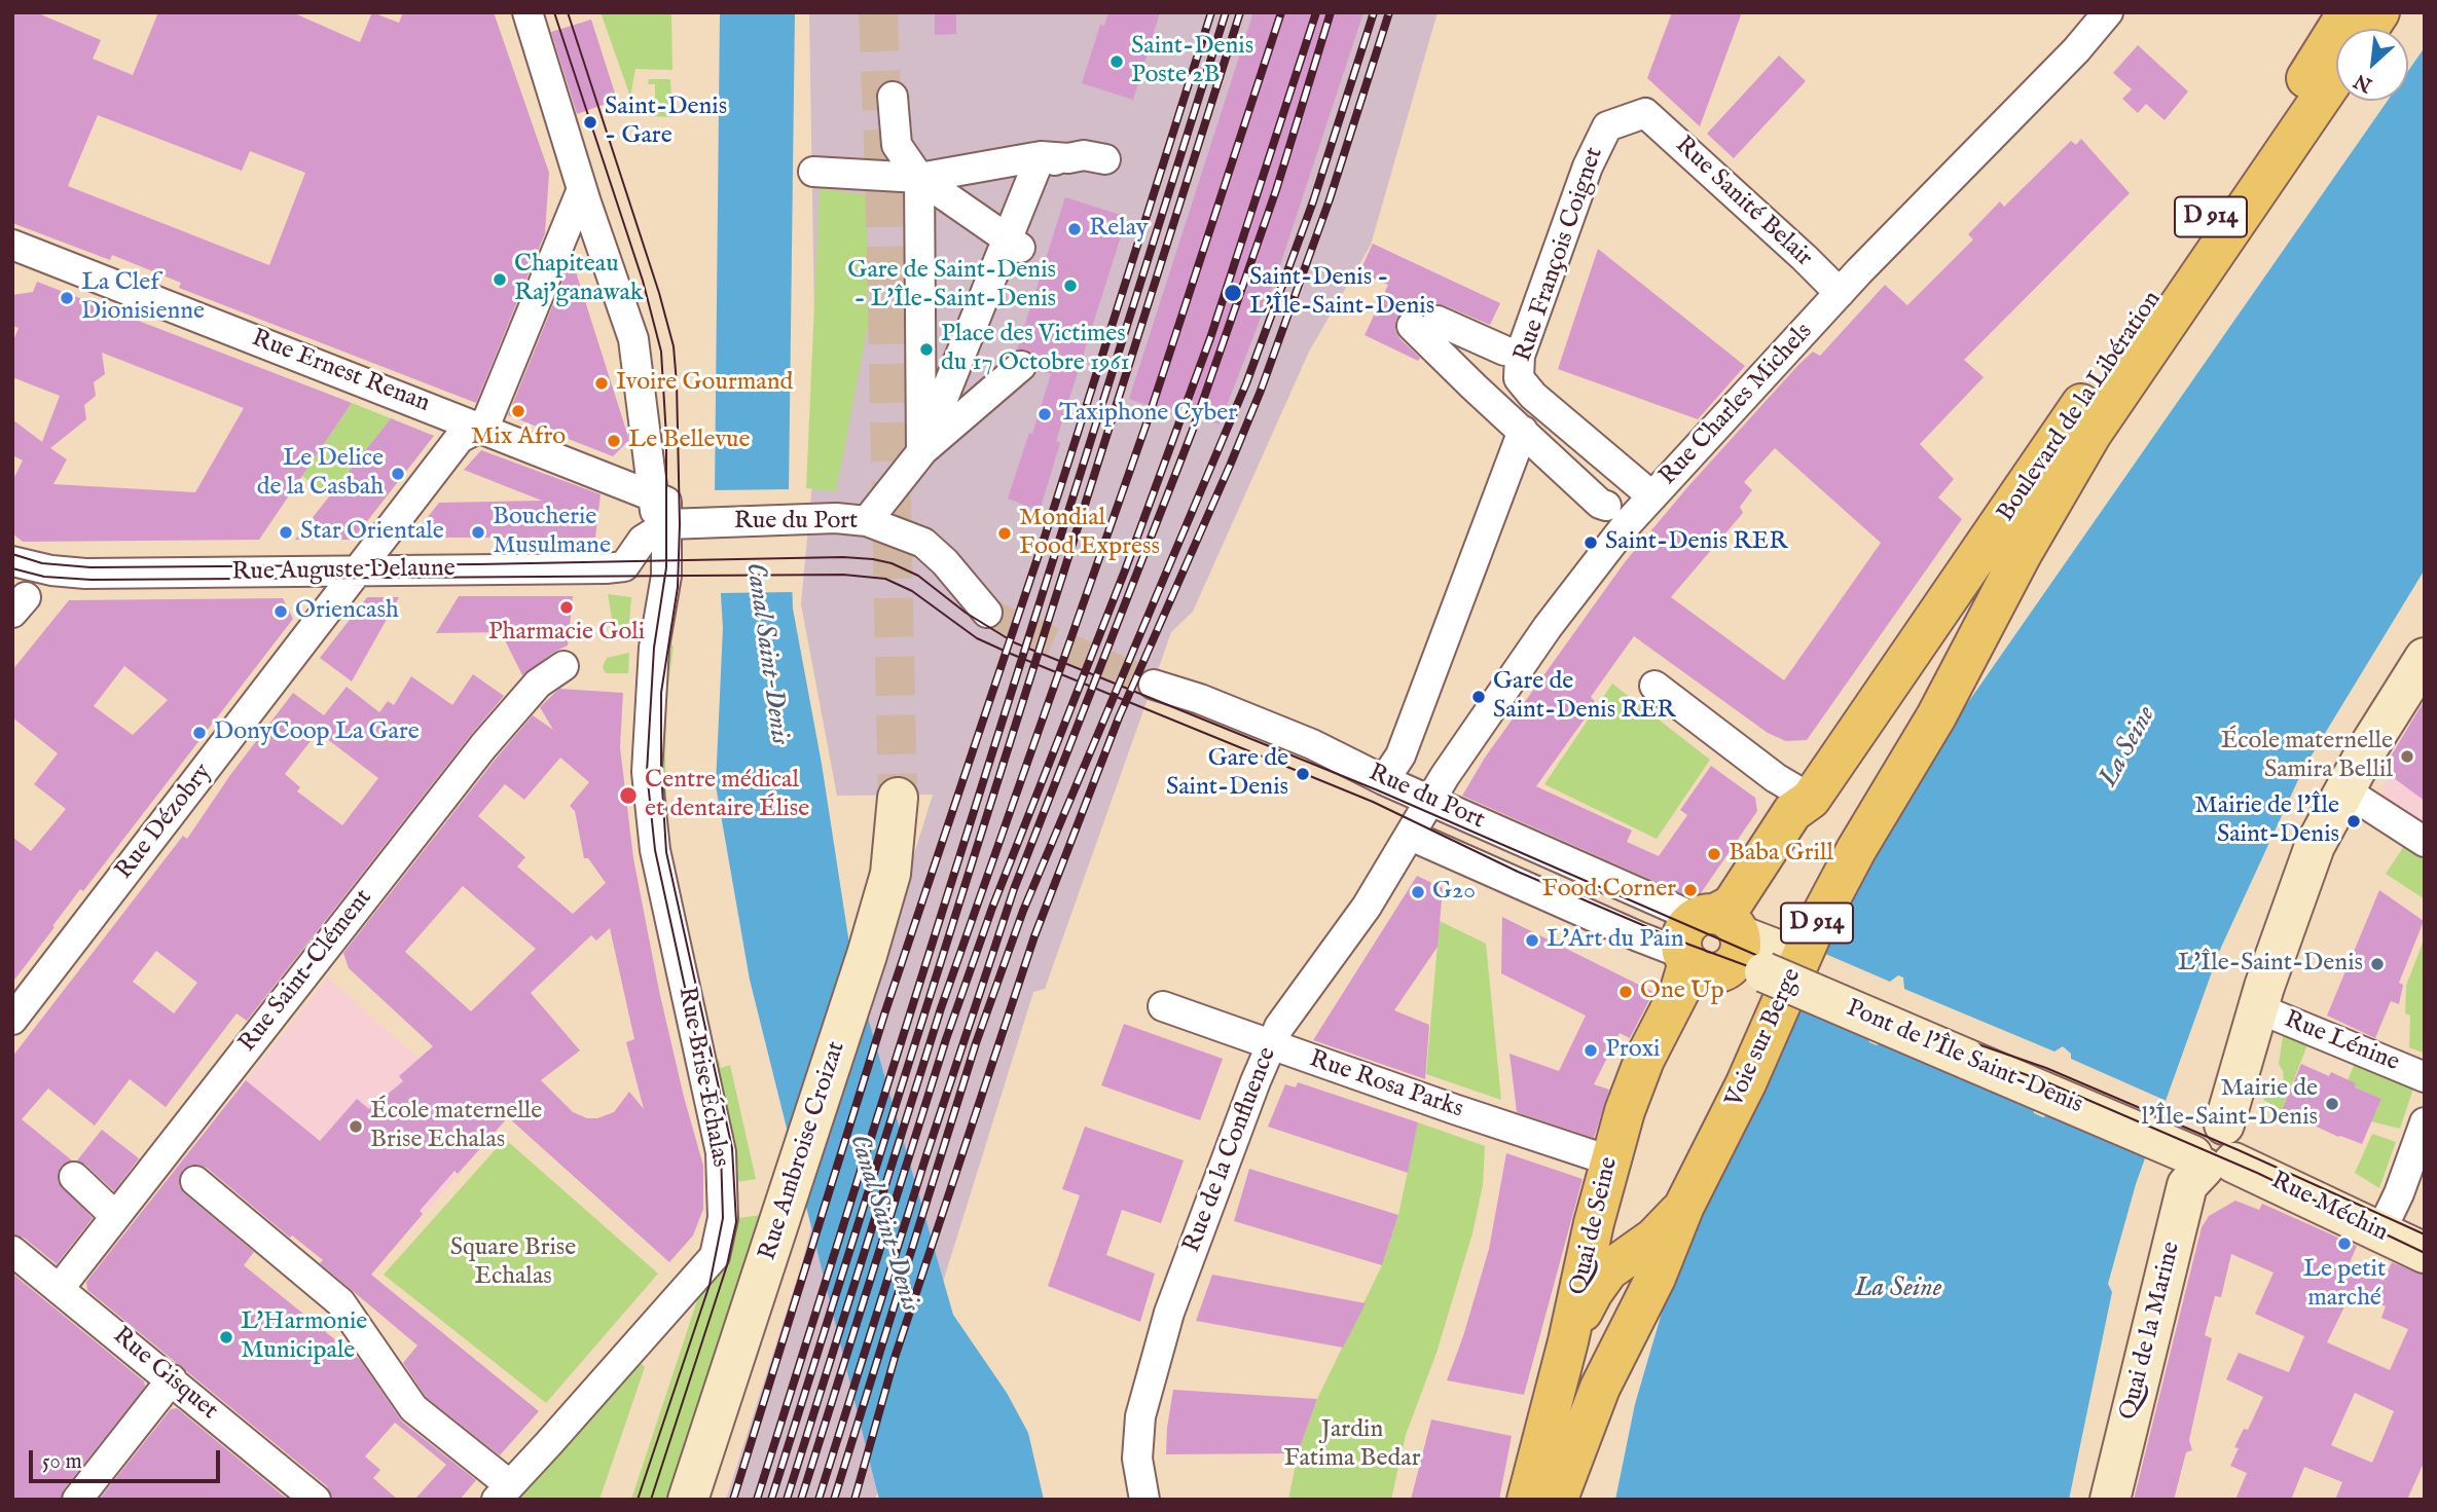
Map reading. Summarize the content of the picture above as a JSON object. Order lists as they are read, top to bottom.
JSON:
{
  "streets": {
    "main road": [
      "D 914",
      "Boulevard de la Libération",
      "Voie sur Berge",
      "Pont de l'Île Saint-Denis",
      "Rue Ambroise Croizat",
      "Rue Méchin",
      "Quai de Seine",
      "Quai de la Marine"
    ],
    "street": [
      "Rue Sanité Belair",
      "Rue François Coignet",
      "Rue Ernest Renan",
      "Rue Charles Michels",
      "Rue du Port",
      "Rue Auguste Delaune",
      "Rue Dézobry",
      "Rue Saint-Clément",
      "Rue Lénine",
      "Rue Brise Échalas",
      "Rue Rosa Parks",
      "Rue de la Confluence",
      "Rue Gisquet"
    ]
  },
  "crossings": [
    ["Rue Sanité Belair", "Rue François Coignet"],
    ["Rue Sanité Belair", "Rue Charles Michels"],
    ["D 914", "Boulevard de la Libération"],
    ["D 914", "Voie sur Berge"],
    ["Rue François Coignet", "Rue Charles Michels"],
    ["Rue Ernest Renan", "Rue du Port"],
    ["Rue Ernest Renan", "Rue Auguste Delaune"],
    ["Rue Ernest Renan", "Rue Dézobry"],
    ["Rue Ernest Renan", "Rue Brise Échalas"],
    ["Rue Charles Michels", "Rue du Port"],
    ["Rue Charles Michels", "Rue de la Confluence"],
    ["Boulevard de la Libération", "Rue du Port"],
    ["Boulevard de la Libération", "Voie sur Berge"],
    ["Boulevard de la Libération", "Pont de l'Île Saint-Denis"],
    ["Boulevard de la Libération", "Quai de Seine"],
    ["Rue du Port", "Rue Auguste Delaune"],
    ["Rue du Port", "Pont de l'Île Saint-Denis"],
    ["Rue du Port", "Rue Brise Échalas"],
    ["Rue du Port", "Rue de la Confluence"],
    ["Rue du Port", "Quai de Seine"],
    ["Rue Auguste Delaune", "Rue Dézobry"],
    ["Rue Auguste Delaune", "Rue Brise Échalas"],
    ["Rue Saint-Clément", "Rue Gisquet"],
    ["Voie sur Berge", "Quai de Seine"],
    ["Pont de l'Île Saint-Denis", "Rue Méchin"],
    ["Pont de l'Île Saint-Denis", "Quai de Seine"],
    ["Pont de l'Île Saint-Denis", "Quai de la Marine"],
    ["Rue Rosa Parks", "Rue de la Confluence"],
    ["Rue Rosa Parks", "Quai de Seine"],
    ["Rue Méchin", "Quai de la Marine"]
  ],
  "water": ["Canal Saint-Denis", "La Seine"],
  "parks": ["Square Brise Echalas", "Jardin Fatima Bedar"],
  "places": [
    "Saint-Denis Poste 2B",
    "Saint-Denis - Gare",
    "Relay",
    "Chapiteau Raj'ganawak",
    "Gare de Saint-Denis - L'Île-Saint-Denis",
    "Saint-Denis - L'Île-Saint-Denis",
    "La Clef Dionisienne",
    "Place des Victimes du 17 Octobre 1961",
    "Ivoire Gourmand",
    "Mix Afro",
    "Taxiphone Cyber",
    "Le Bellevue",
    "Le Delice de la Casbah",
    "Star Orientale",
    "Boucherie Musulmane",
    "Mondial Food Express",
    "Saint-Denis RER",
    "Pharmacie Goli",
    "Oriencash",
    "Gare de Saint-Denis RER",
    "DonyCoop La Gare",
    "École maternelle Samira Bellil",
    "Gare de Saint-Denis",
    "Centre médical et dentaire Élise",
    "Mairie de l'Île Saint-Denis",
    "Baba Grill",
    "Food Corner",
    "G20",
    "L'Art du Pain",
    "L'Île-Saint-Denis",
    "One Up",
    "Proxi",
    "Mairie de l'Île-Saint-Denis",
    "École maternelle Brise Echalas",
    "Le petit marché",
    "L'Harmonie Municipale"
  ],
  "scale_bar": "50 m",
  "north": "bottom left"
}
